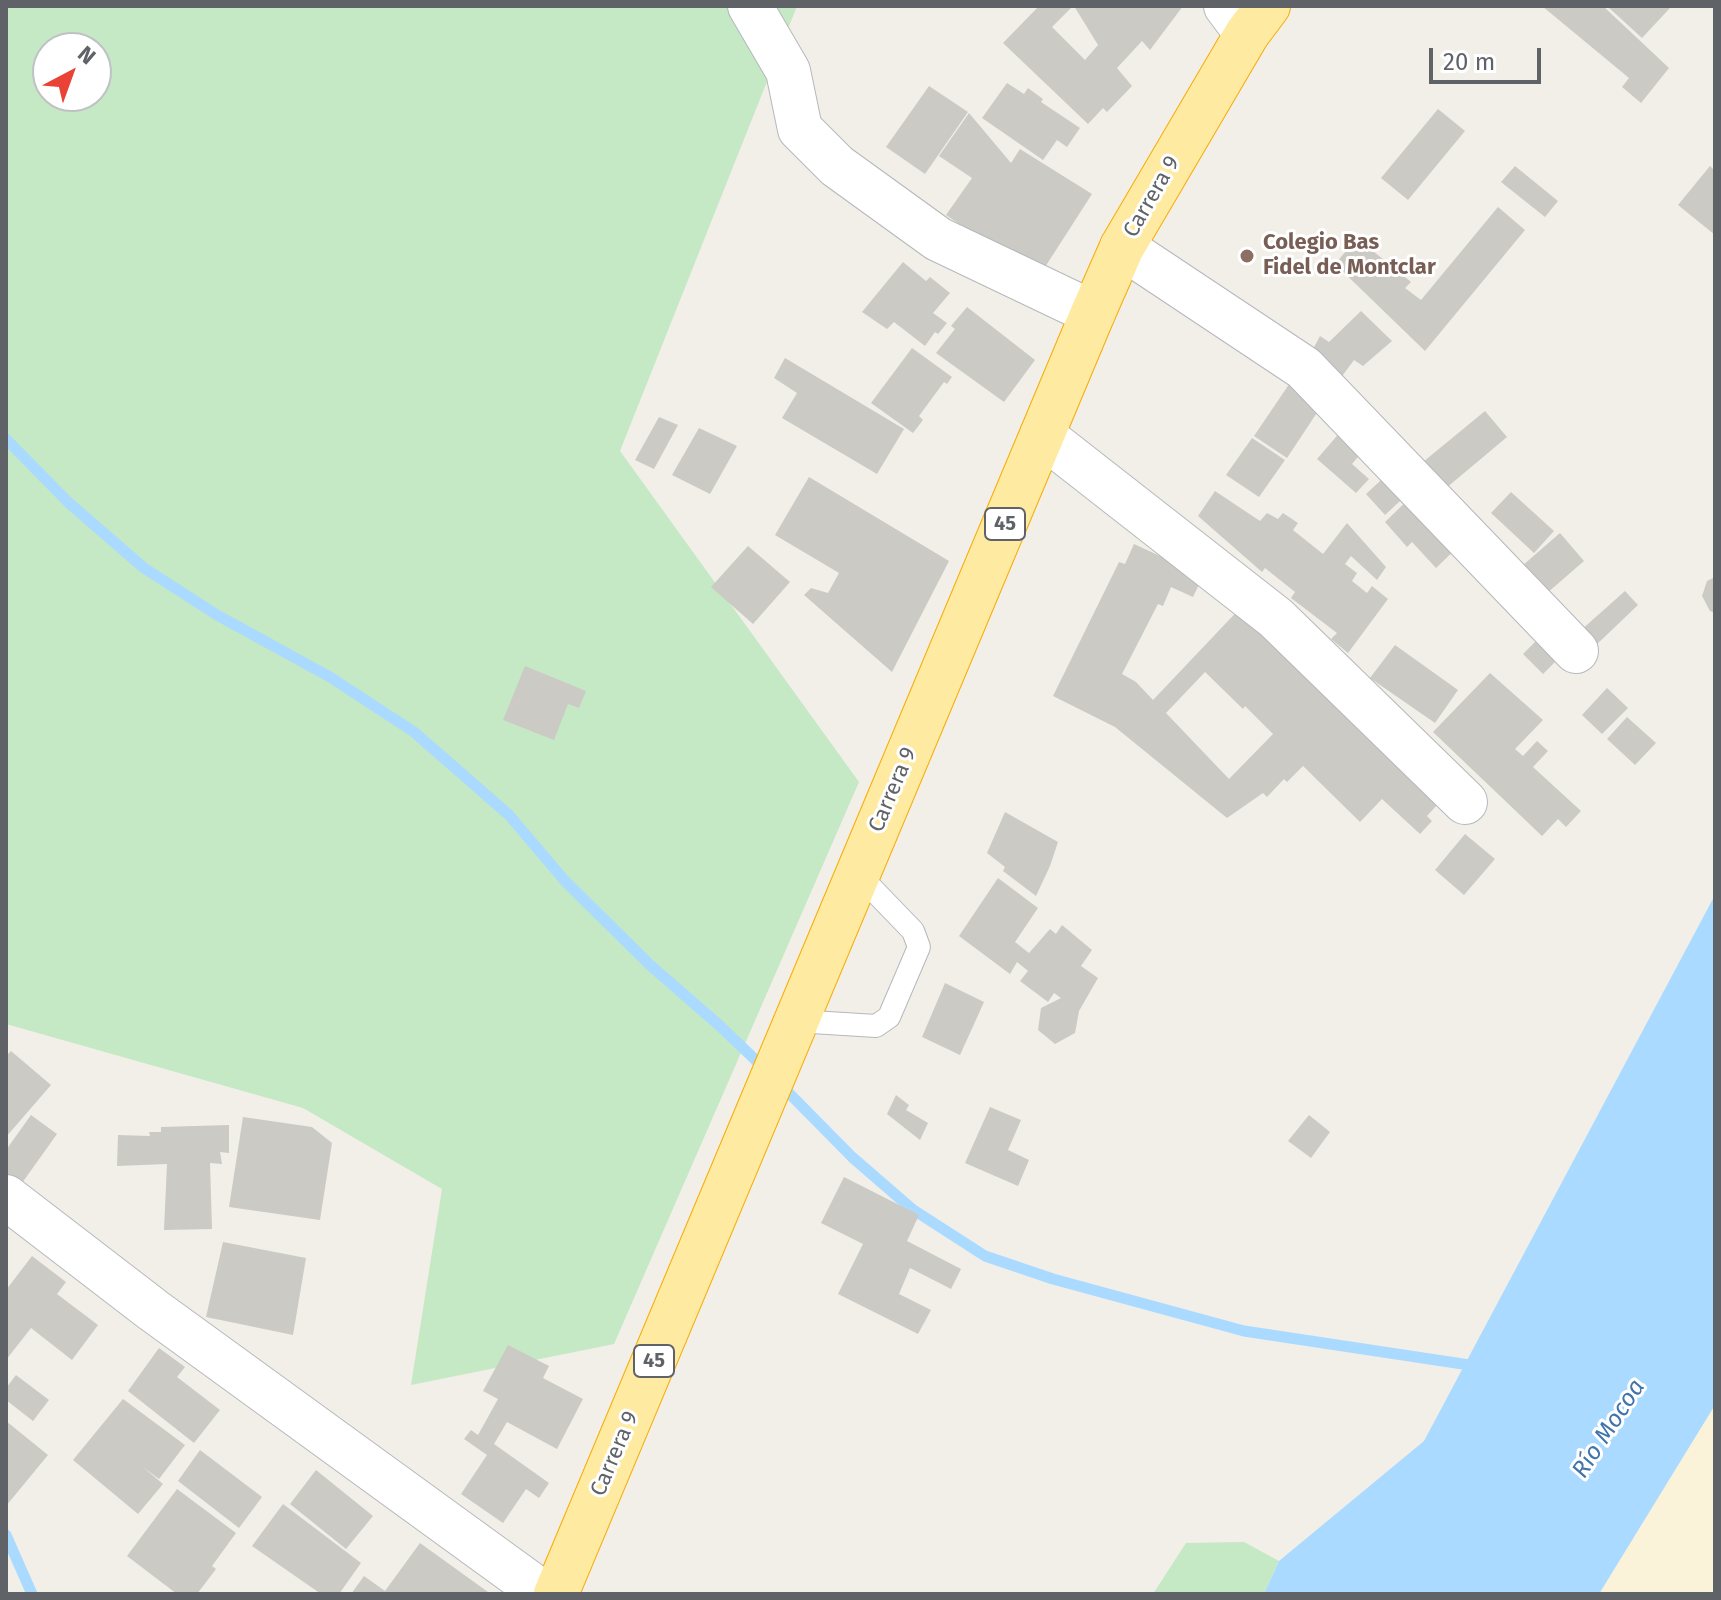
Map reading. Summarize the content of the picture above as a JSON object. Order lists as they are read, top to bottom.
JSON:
{
  "streets": {
    "highway": ["Carrera 9", "45"]
  },
  "water": ["Río Mocoa"],
  "places": ["Colegio Bas Fidel de Montclar"],
  "scale_bar": "20 m",
  "north": "top right"
}
